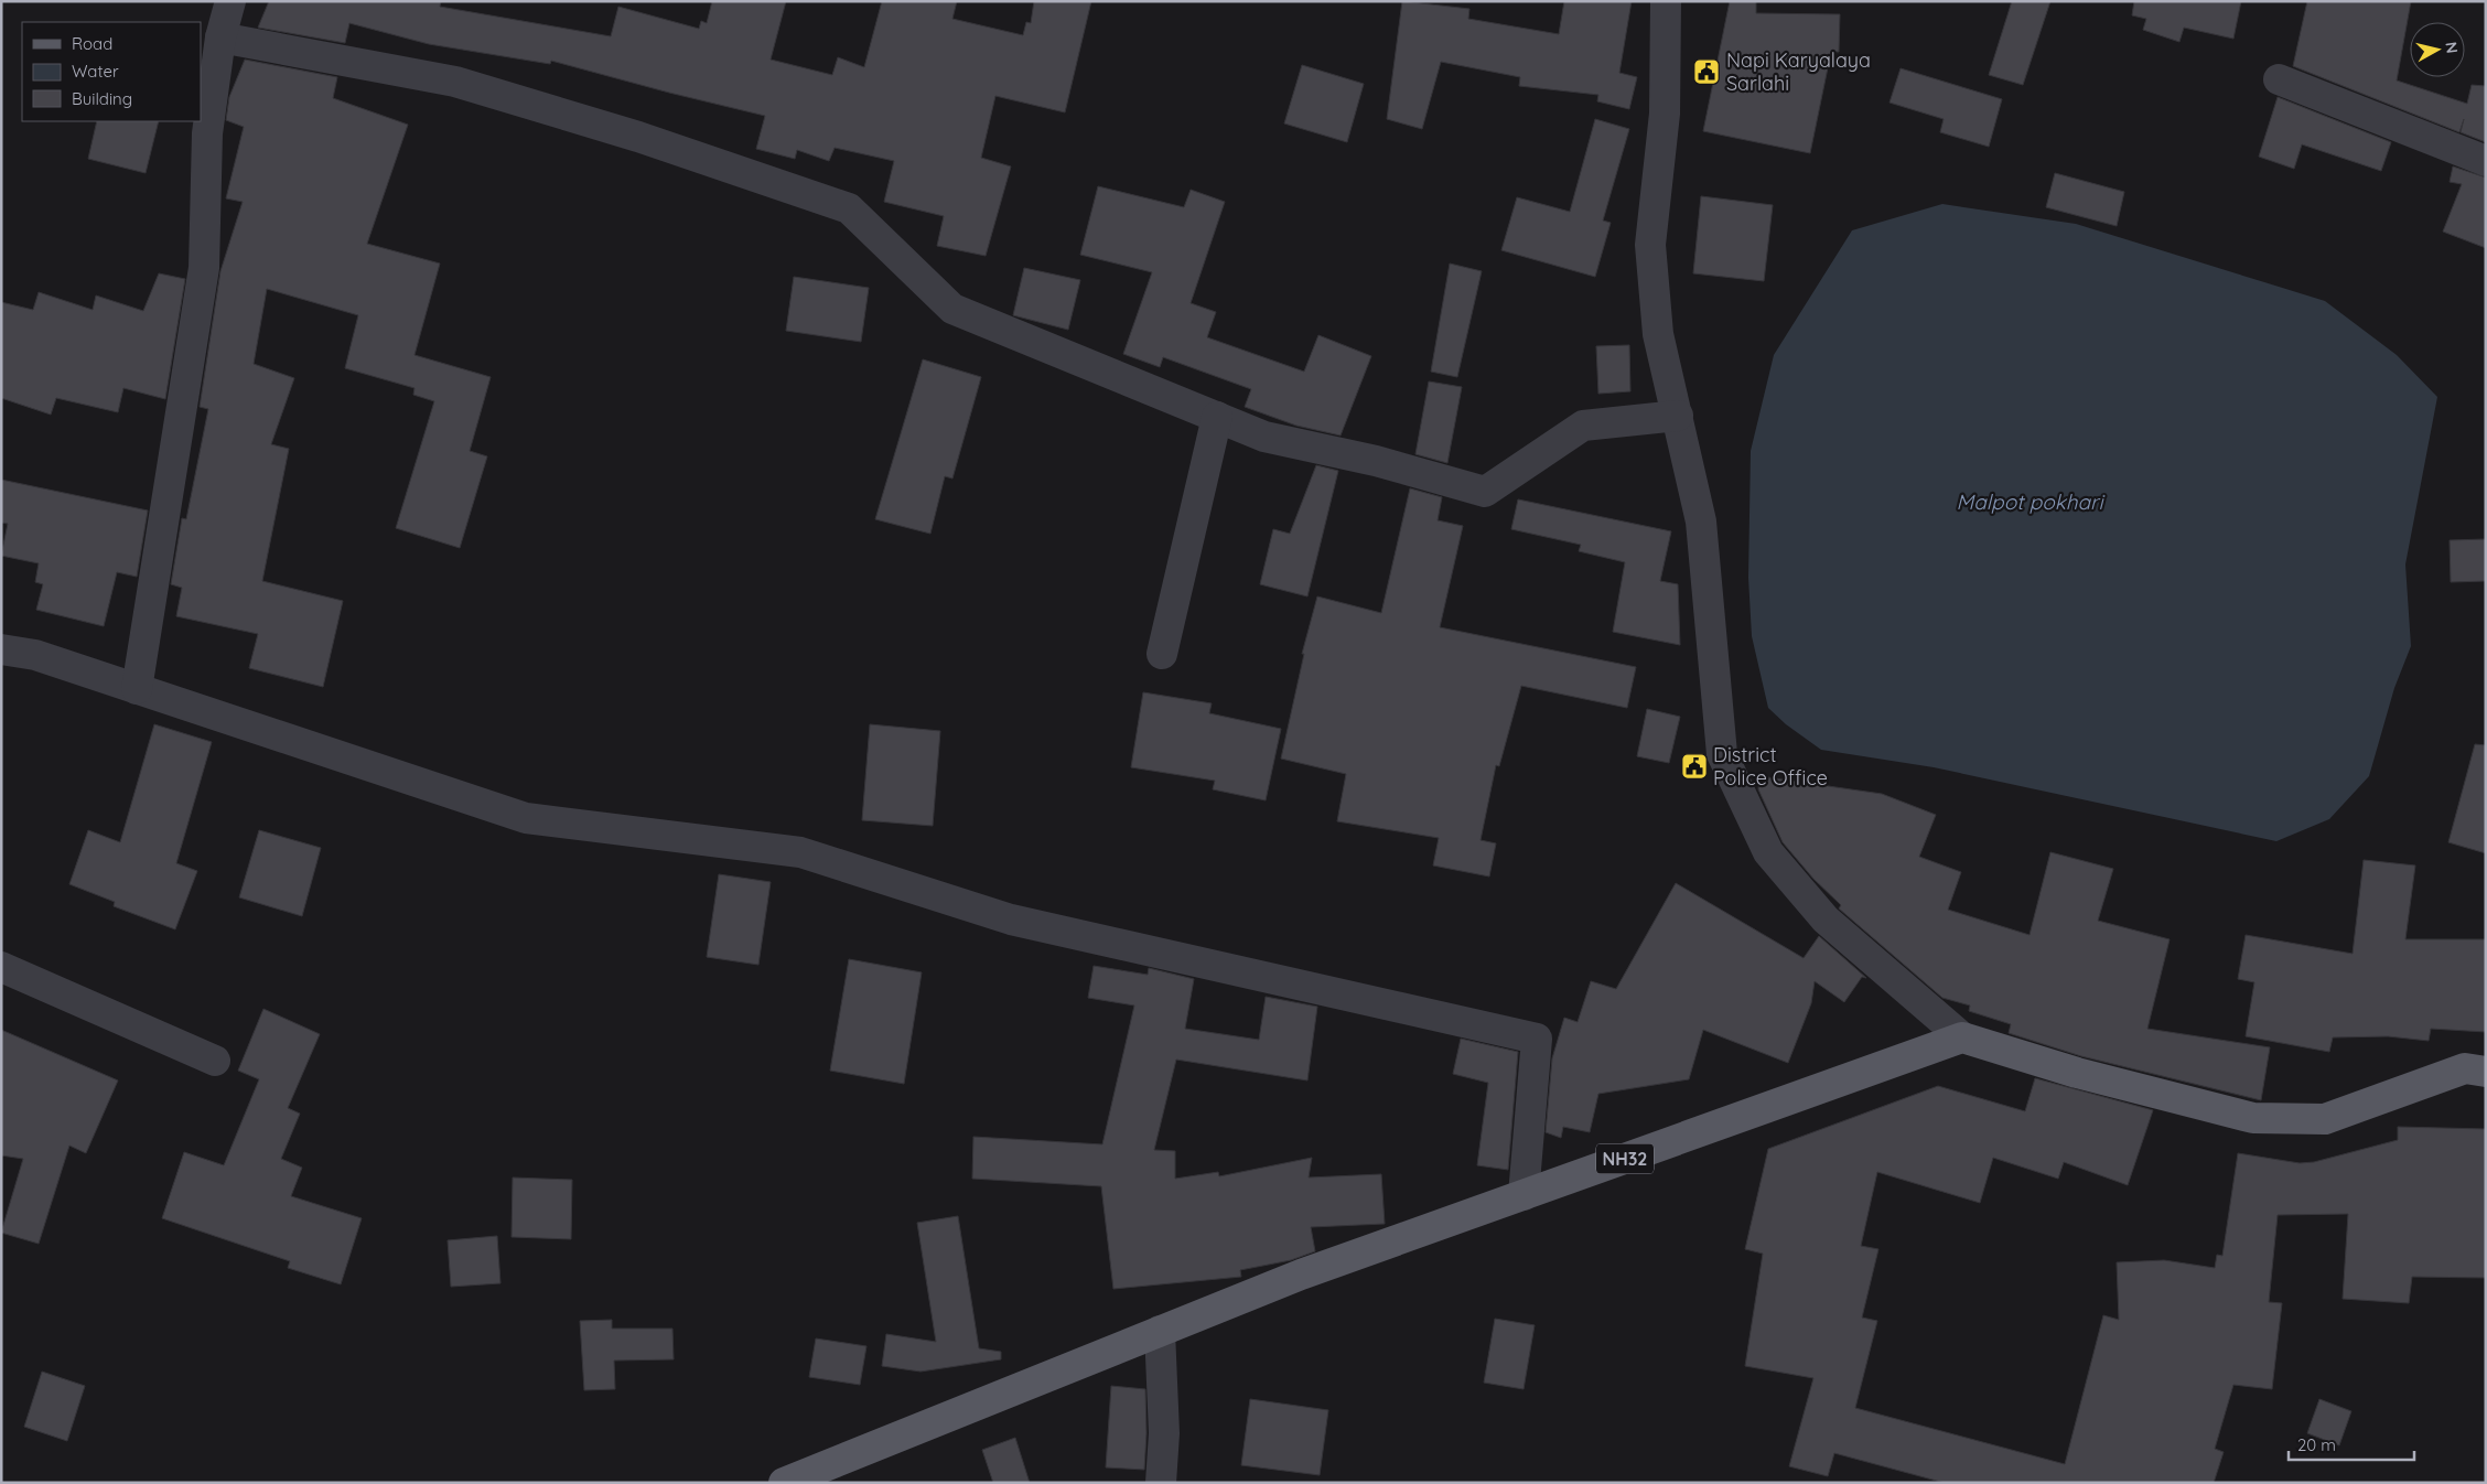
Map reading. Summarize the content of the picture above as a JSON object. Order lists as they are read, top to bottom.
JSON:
{
  "streets": {
    "main road": ["NH32"]
  },
  "water": ["Malpot pokhari"],
  "places": {
    "public building": ["Napi Karyalaya Sarlahi", "District Police Office"]
  },
  "legend": ["Road", "Water", "Building"],
  "scale_bar": "20 m",
  "north": "right"
}
